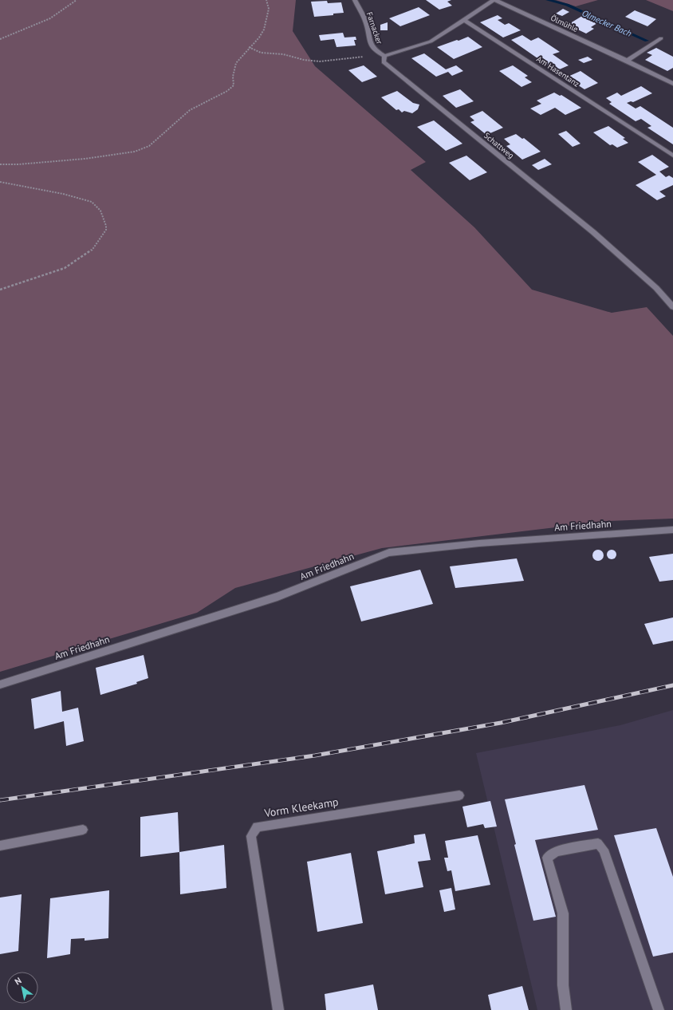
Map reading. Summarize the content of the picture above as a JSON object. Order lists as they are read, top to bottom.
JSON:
{
  "streets": {
    "street": [
      "Ölmühle",
      "Farnacker",
      "Am Hasentanz",
      "Schattweg",
      "Am Friedhahn",
      "Vorm Kleekamp"
    ]
  },
  "crossings": [
    ["Farnacker", "Schattweg"]
  ],
  "water": ["Olmecker Bach"],
  "north": "top left"
}
